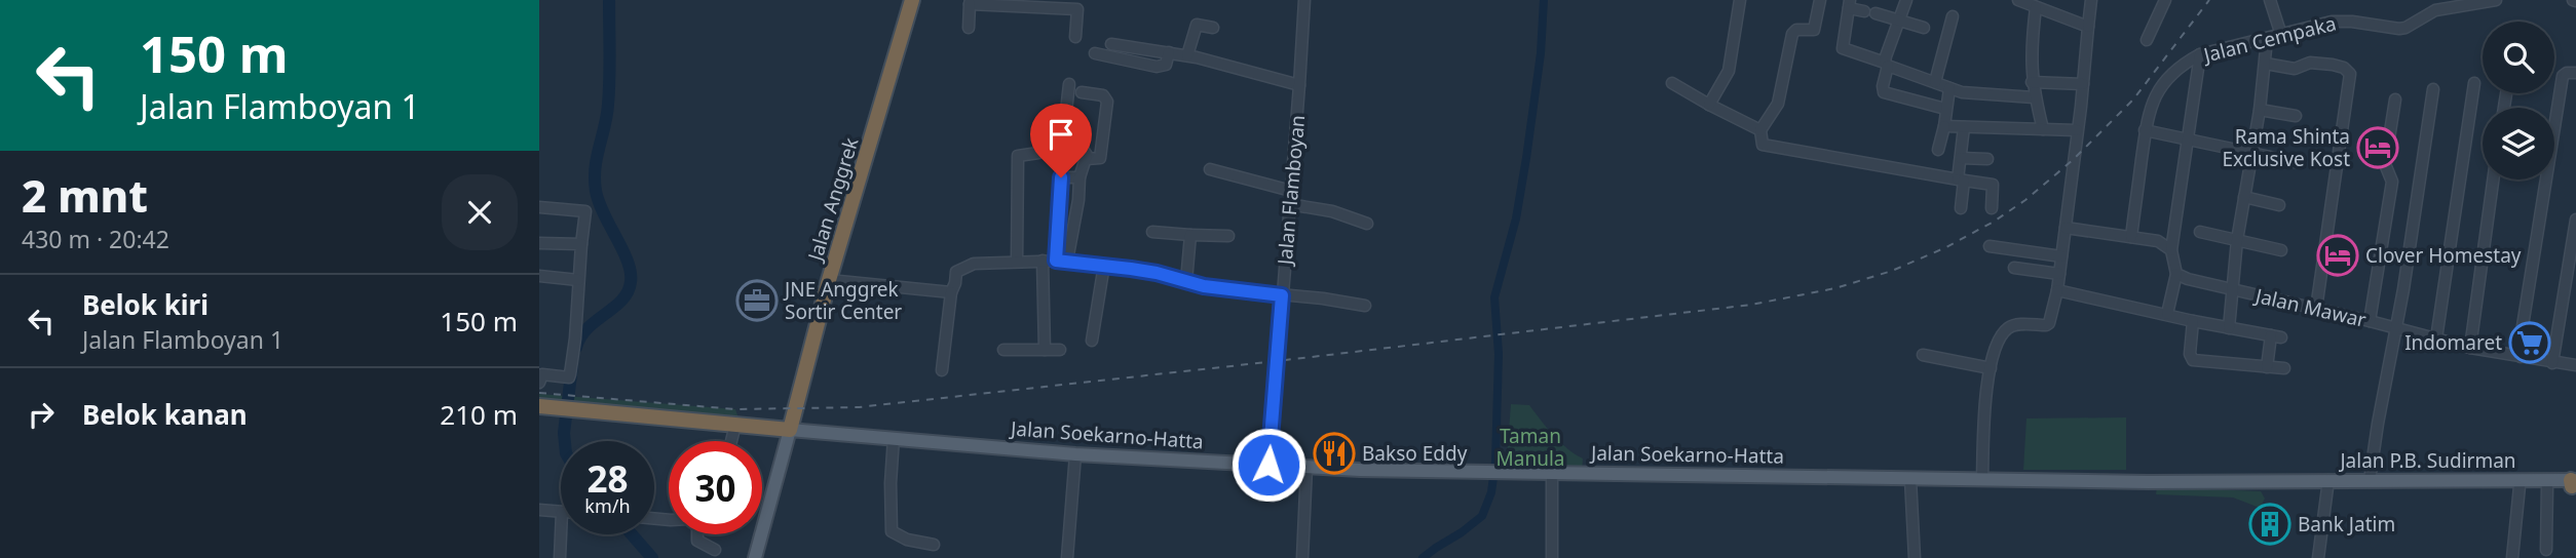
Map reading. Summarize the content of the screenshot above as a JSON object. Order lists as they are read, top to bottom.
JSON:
{
  "streets": {
    "highway": ["Jalan Anggrek", "Jalan Soekarno-Hatta"],
    "main road": ["Jalan P.B. Sudirman"],
    "street": ["Jalan Cempaka", "Jalan Flamboyan", "Jalan Mawar"]
  },
  "crossings": [
    ["Jalan Flamboyan", "Jalan Soekarno-Hatta"],
    ["Jalan Anggrek", "Jalan Soekarno-Hatta"],
    ["Jalan Soekarno-Hatta", "Jalan P.B. Sudirman"]
  ],
  "parks": ["Taman Manula"],
  "places": {
    "hotel": ["Rama Shinta Exclusive Kost", "Clover Homestay"],
    "office": ["JNE Anggrek Sortir Center"],
    "supermarket": ["Indomaret"],
    "restaurant": ["Bakso Eddy"],
    "building": ["Bank Jatim"]
  },
  "page": {
    "turn": ["150 m", "Jalan Flamboyan 1"],
    "heading": ["2 mnt", "430 m · 20:42"],
    "list": [
      {
        "name": "Belok kiri",
        "note": "Jalan Flamboyan 1",
        "value": "150 m"
      },
      {
        "name": "Belok kanan",
        "value": "210 m"
      }
    ],
    "speed": "28 km/h",
    "limit": "30"
  }
}
